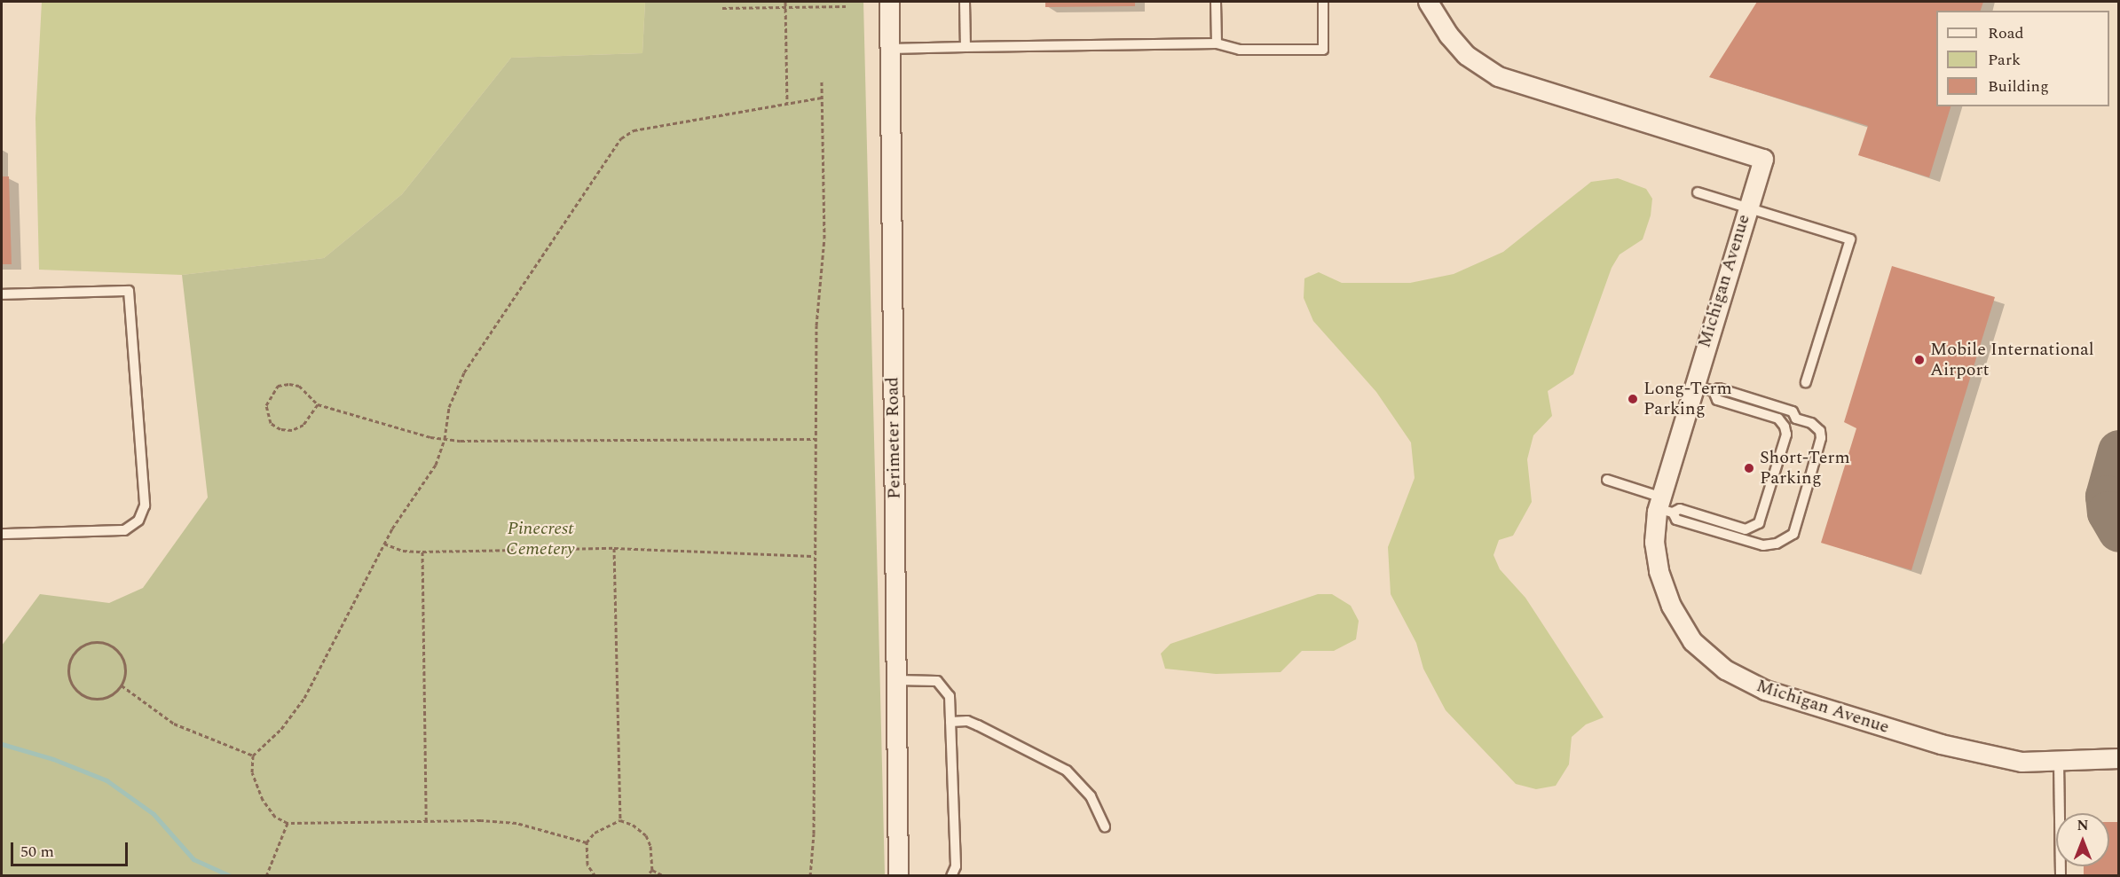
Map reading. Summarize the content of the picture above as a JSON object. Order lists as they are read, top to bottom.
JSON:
{
  "streets": {
    "street": ["Michigan Avenue", "Perimeter Road"]
  },
  "parks": ["Pinecrest Cemetery"],
  "places": ["Mobile International Airport", "Long-Term Parking", "Short-Term Parking"],
  "legend": ["Road", "Park", "Building"],
  "scale_bar": "50 m",
  "north": "top"
}
